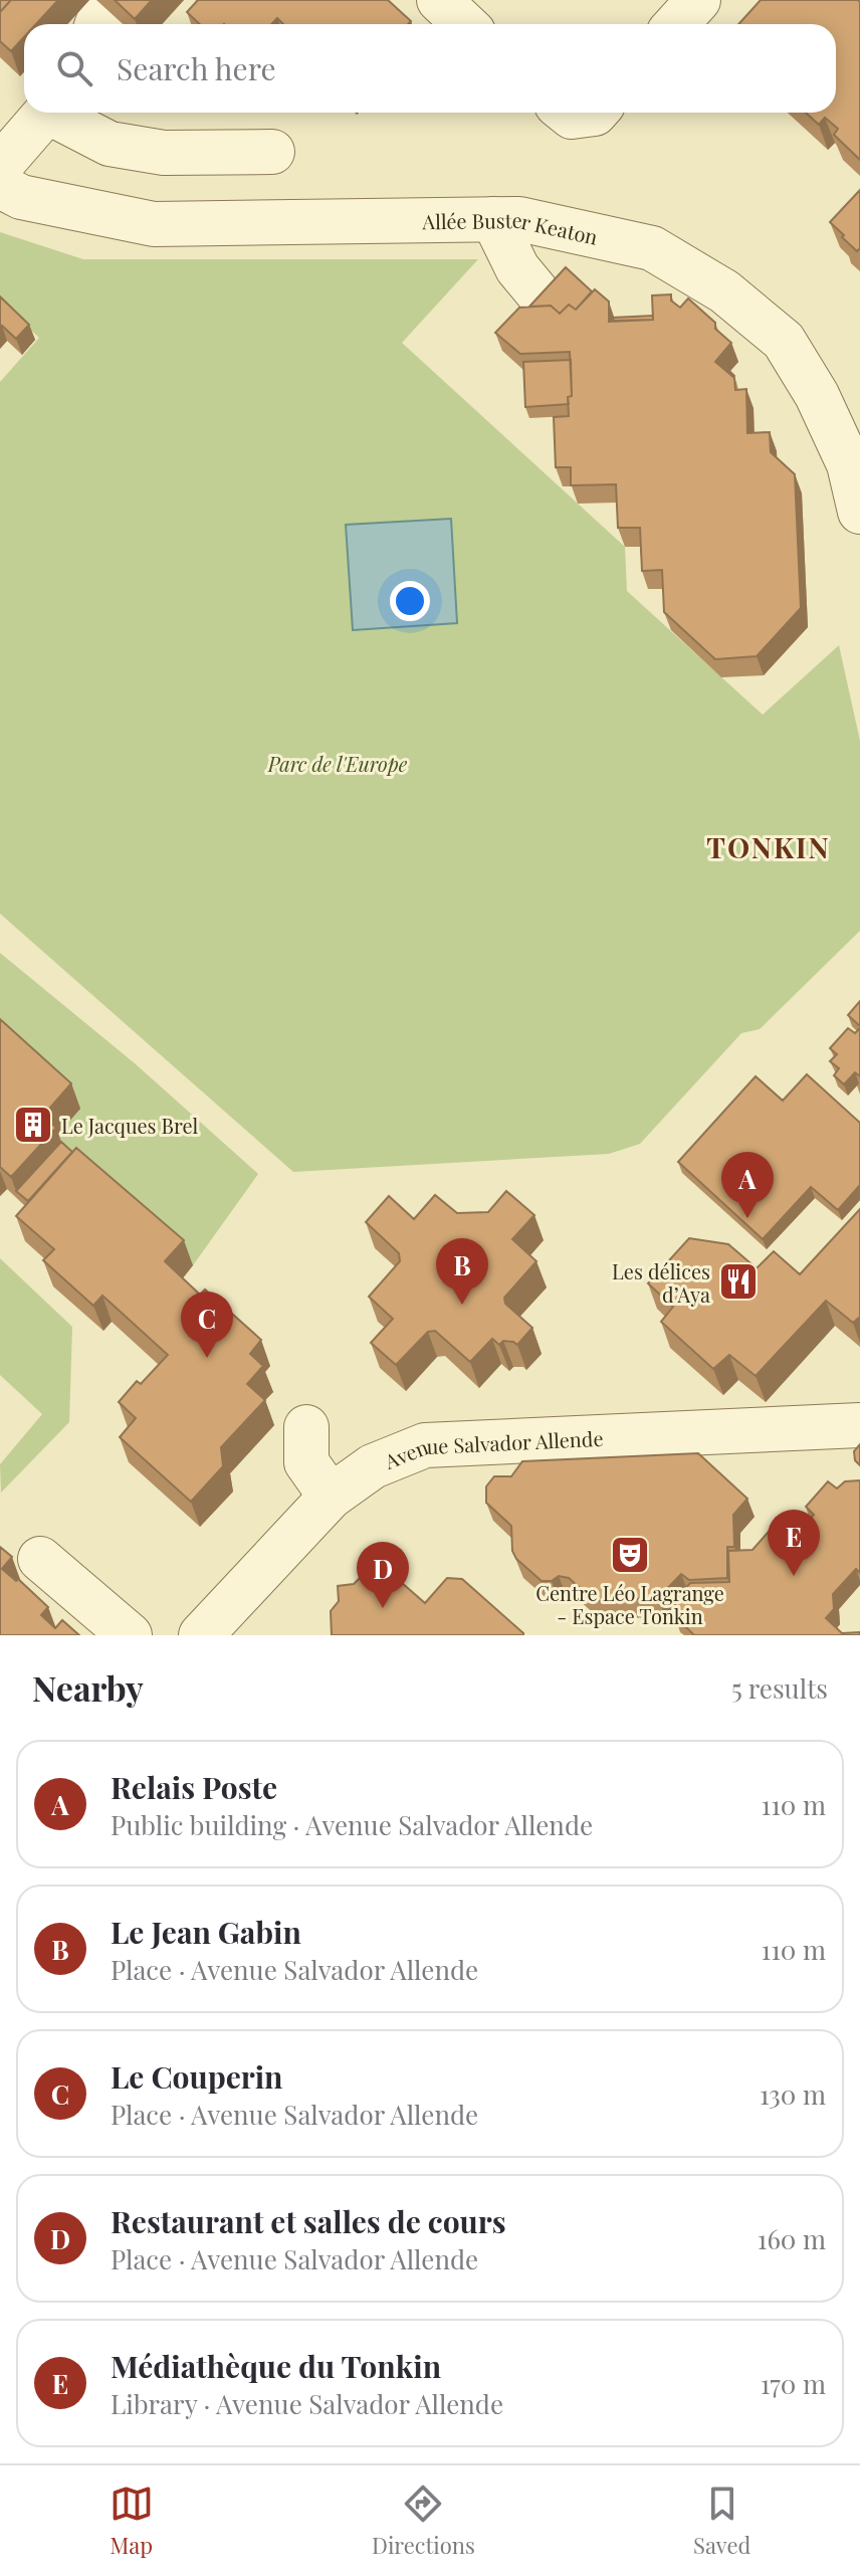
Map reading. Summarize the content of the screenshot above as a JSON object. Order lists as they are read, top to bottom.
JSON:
{
  "streets": {
    "street": ["Allée Buster Keaton", "Avenue Salvador Allende"]
  },
  "districts": ["TONKIN"],
  "parks": ["Parc de l'Europe"],
  "places": {
    "building": ["Le Jacques Brel"],
    "restaurant": ["Les délices d’Aya"],
    "theatre": ["Centre Léo Lagrange - Espace Tonkin"]
  },
  "page": {
    "search": "Search here",
    "pins": [
      "A",
      "B",
      "C",
      "E",
      "D"
    ],
    "heading": ["Nearby", "5 results"],
    "list": [
      {
        "mark": "A",
        "name": "Relais Poste",
        "note": "Public building · Avenue Salvador Allende",
        "value": "110 m"
      },
      {
        "mark": "B",
        "name": "Le Jean Gabin",
        "note": "Place · Avenue Salvador Allende",
        "value": "110 m"
      },
      {
        "mark": "C",
        "name": "Le Couperin",
        "note": "Place · Avenue Salvador Allende",
        "value": "130 m"
      },
      {
        "mark": "D",
        "name": "Restaurant et salles de cours",
        "note": "Place · Avenue Salvador Allende",
        "value": "160 m"
      },
      {
        "mark": "E",
        "name": "Médiathèque du Tonkin",
        "note": "Library · Avenue Salvador Allende",
        "value": "170 m"
      }
    ],
    "nav": ["Map", "Directions", "Saved"]
  }
}
